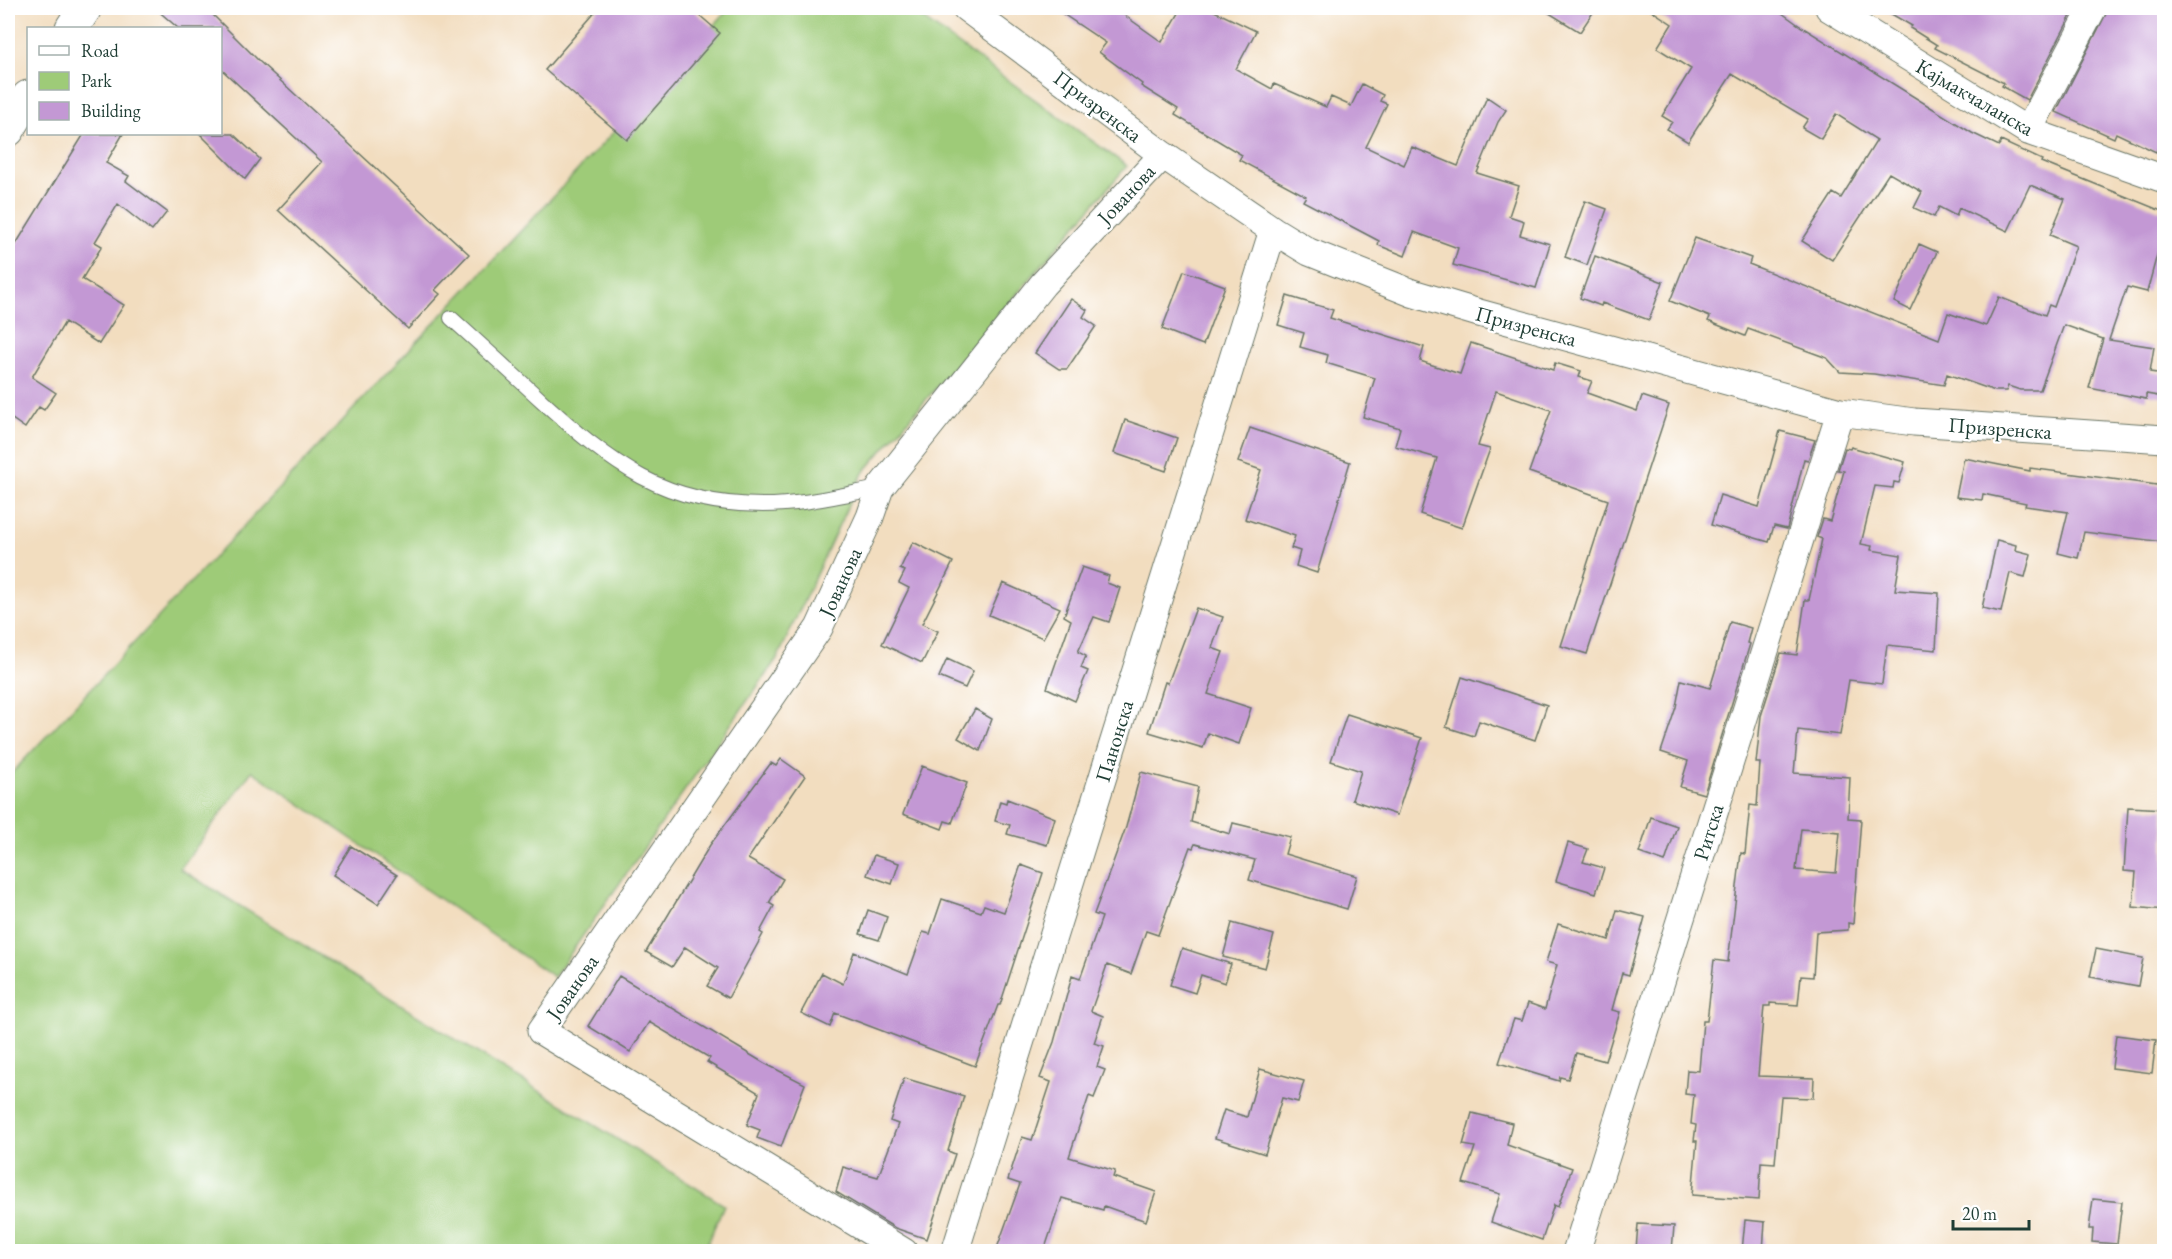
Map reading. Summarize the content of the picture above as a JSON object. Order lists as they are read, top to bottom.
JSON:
{
  "streets": {
    "street": [
      "Кајмакчаланска",
      "Призренска",
      "Јованова",
      "Панонска",
      "Ритска"
    ]
  },
  "crossings": [
    ["Призренска", "Јованова"],
    ["Призренска", "Панонска"],
    ["Призренска", "Ритска"]
  ],
  "legend": ["Road", "Park", "Building"],
  "scale_bar": "20 m"
}
